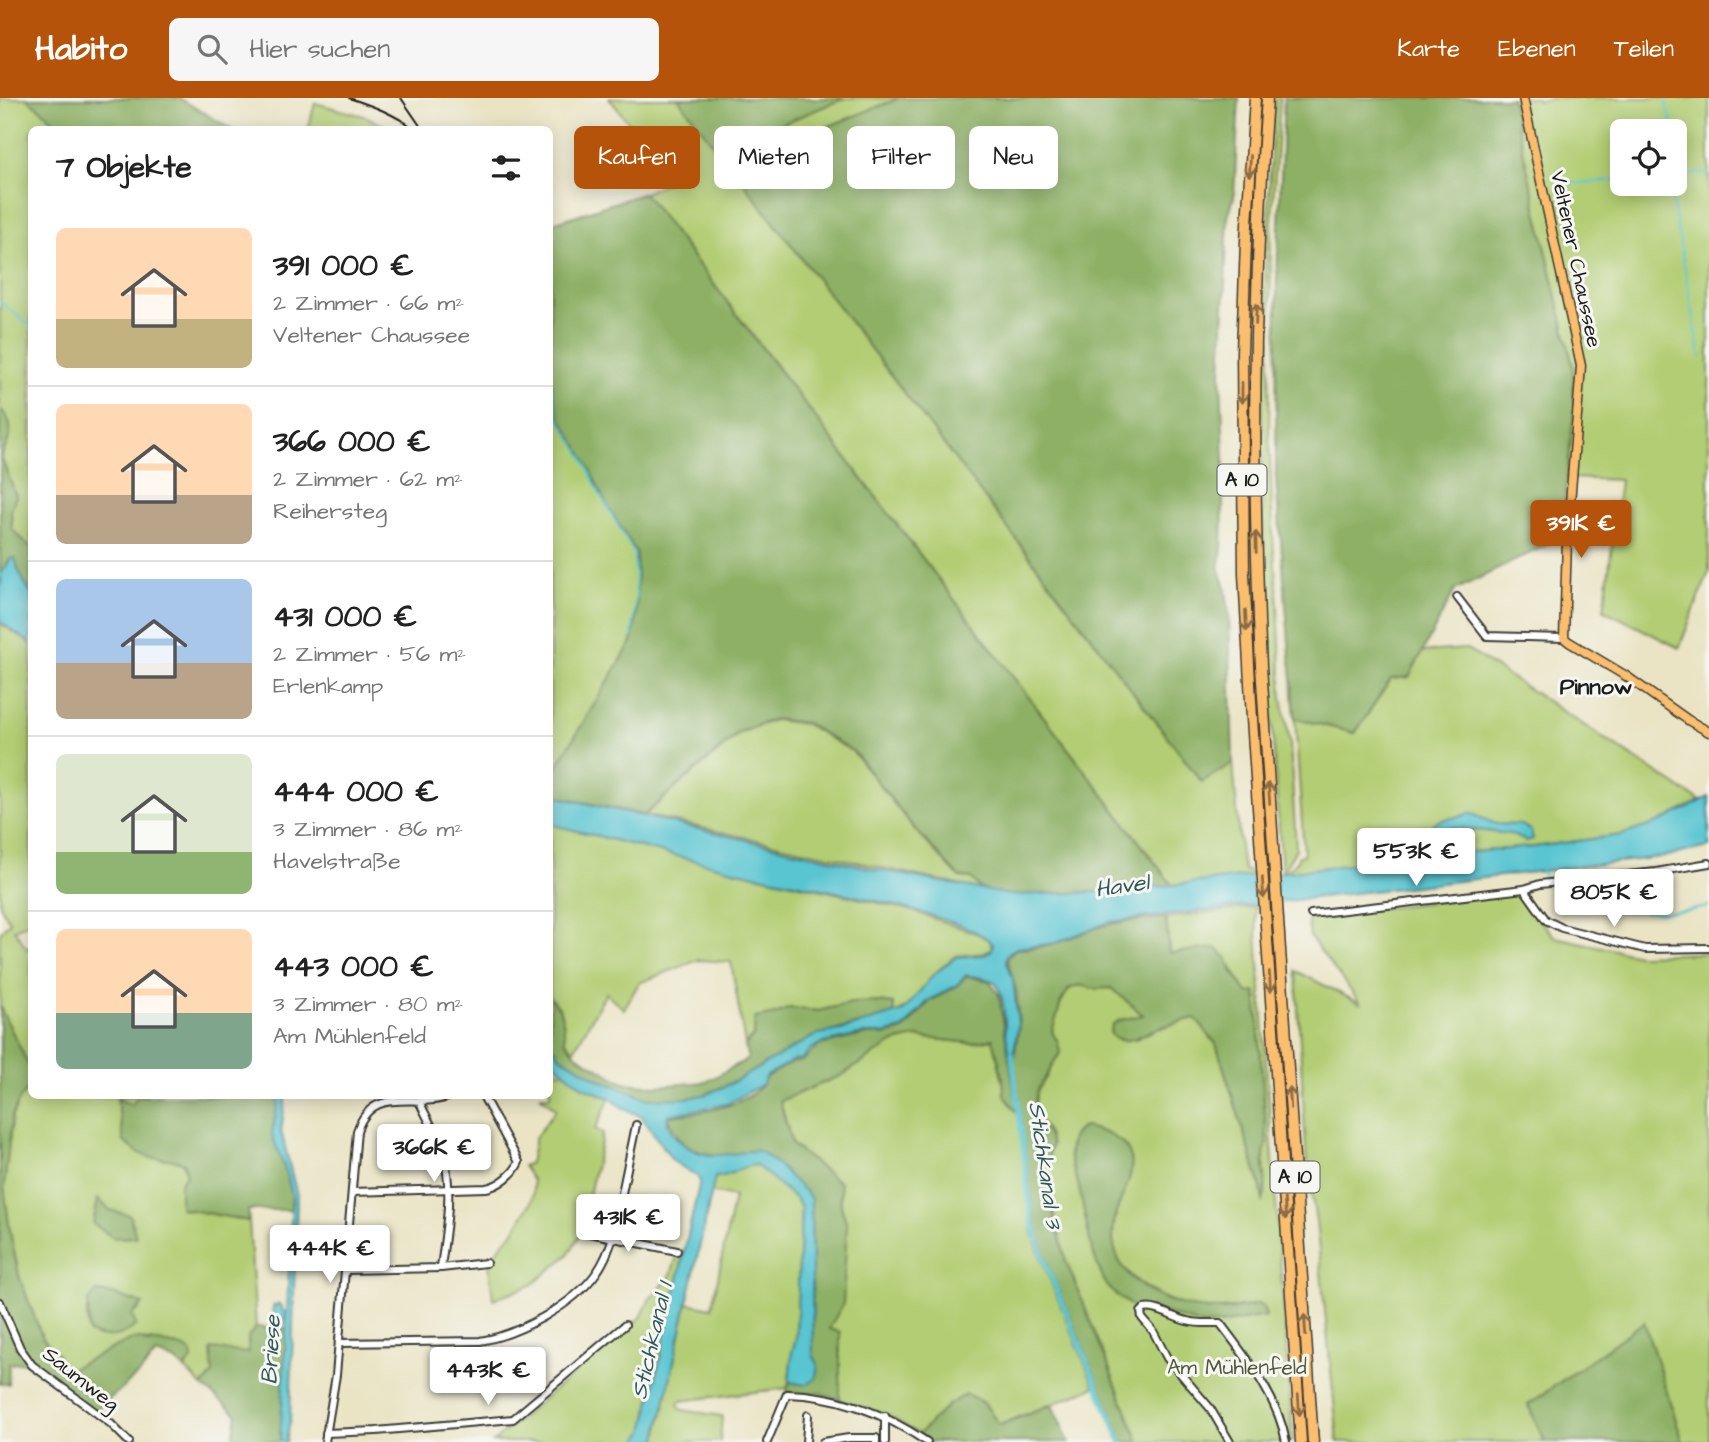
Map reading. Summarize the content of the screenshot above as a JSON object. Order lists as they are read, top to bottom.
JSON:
{
  "streets": {
    "highway": ["A 10"],
    "main road": ["Veltener Chaussee"],
    "street": ["Saumweg"]
  },
  "districts": ["Pinnow"],
  "water": [
    "Havel",
    "Stichkanal 3",
    "Stichkanal 1",
    "Briese"
  ],
  "parks": ["Am Mühlenfeld"],
  "page": {
    "header": "Habito",
    "search": "Hier suchen",
    "nav": ["Karte", "Ebenen", "Teilen"],
    "chip": [
      "Kaufen",
      "Mieten",
      "Filter",
      "Neu"
    ],
    "heading": "7 Objekte",
    "list": [
      {
        "name": "391 000 €",
        "note": "2 Zimmer · 66 m² · Veltener Chaussee"
      },
      {
        "name": "366 000 €",
        "note": "2 Zimmer · 62 m² · Reihersteg"
      },
      {
        "name": "431 000 €",
        "note": "2 Zimmer · 56 m² · Erlenkamp"
      },
      {
        "name": "444 000 €",
        "note": "3 Zimmer · 86 m² · Havelstraße"
      },
      {
        "name": "443 000 €",
        "note": "3 Zimmer · 80 m² · Am Mühlenfeld"
      }
    ],
    "price": [
      "391K €",
      "553K €",
      "805K €",
      "366K €",
      "431K €",
      "444K €",
      "443K €"
    ]
  }
}
